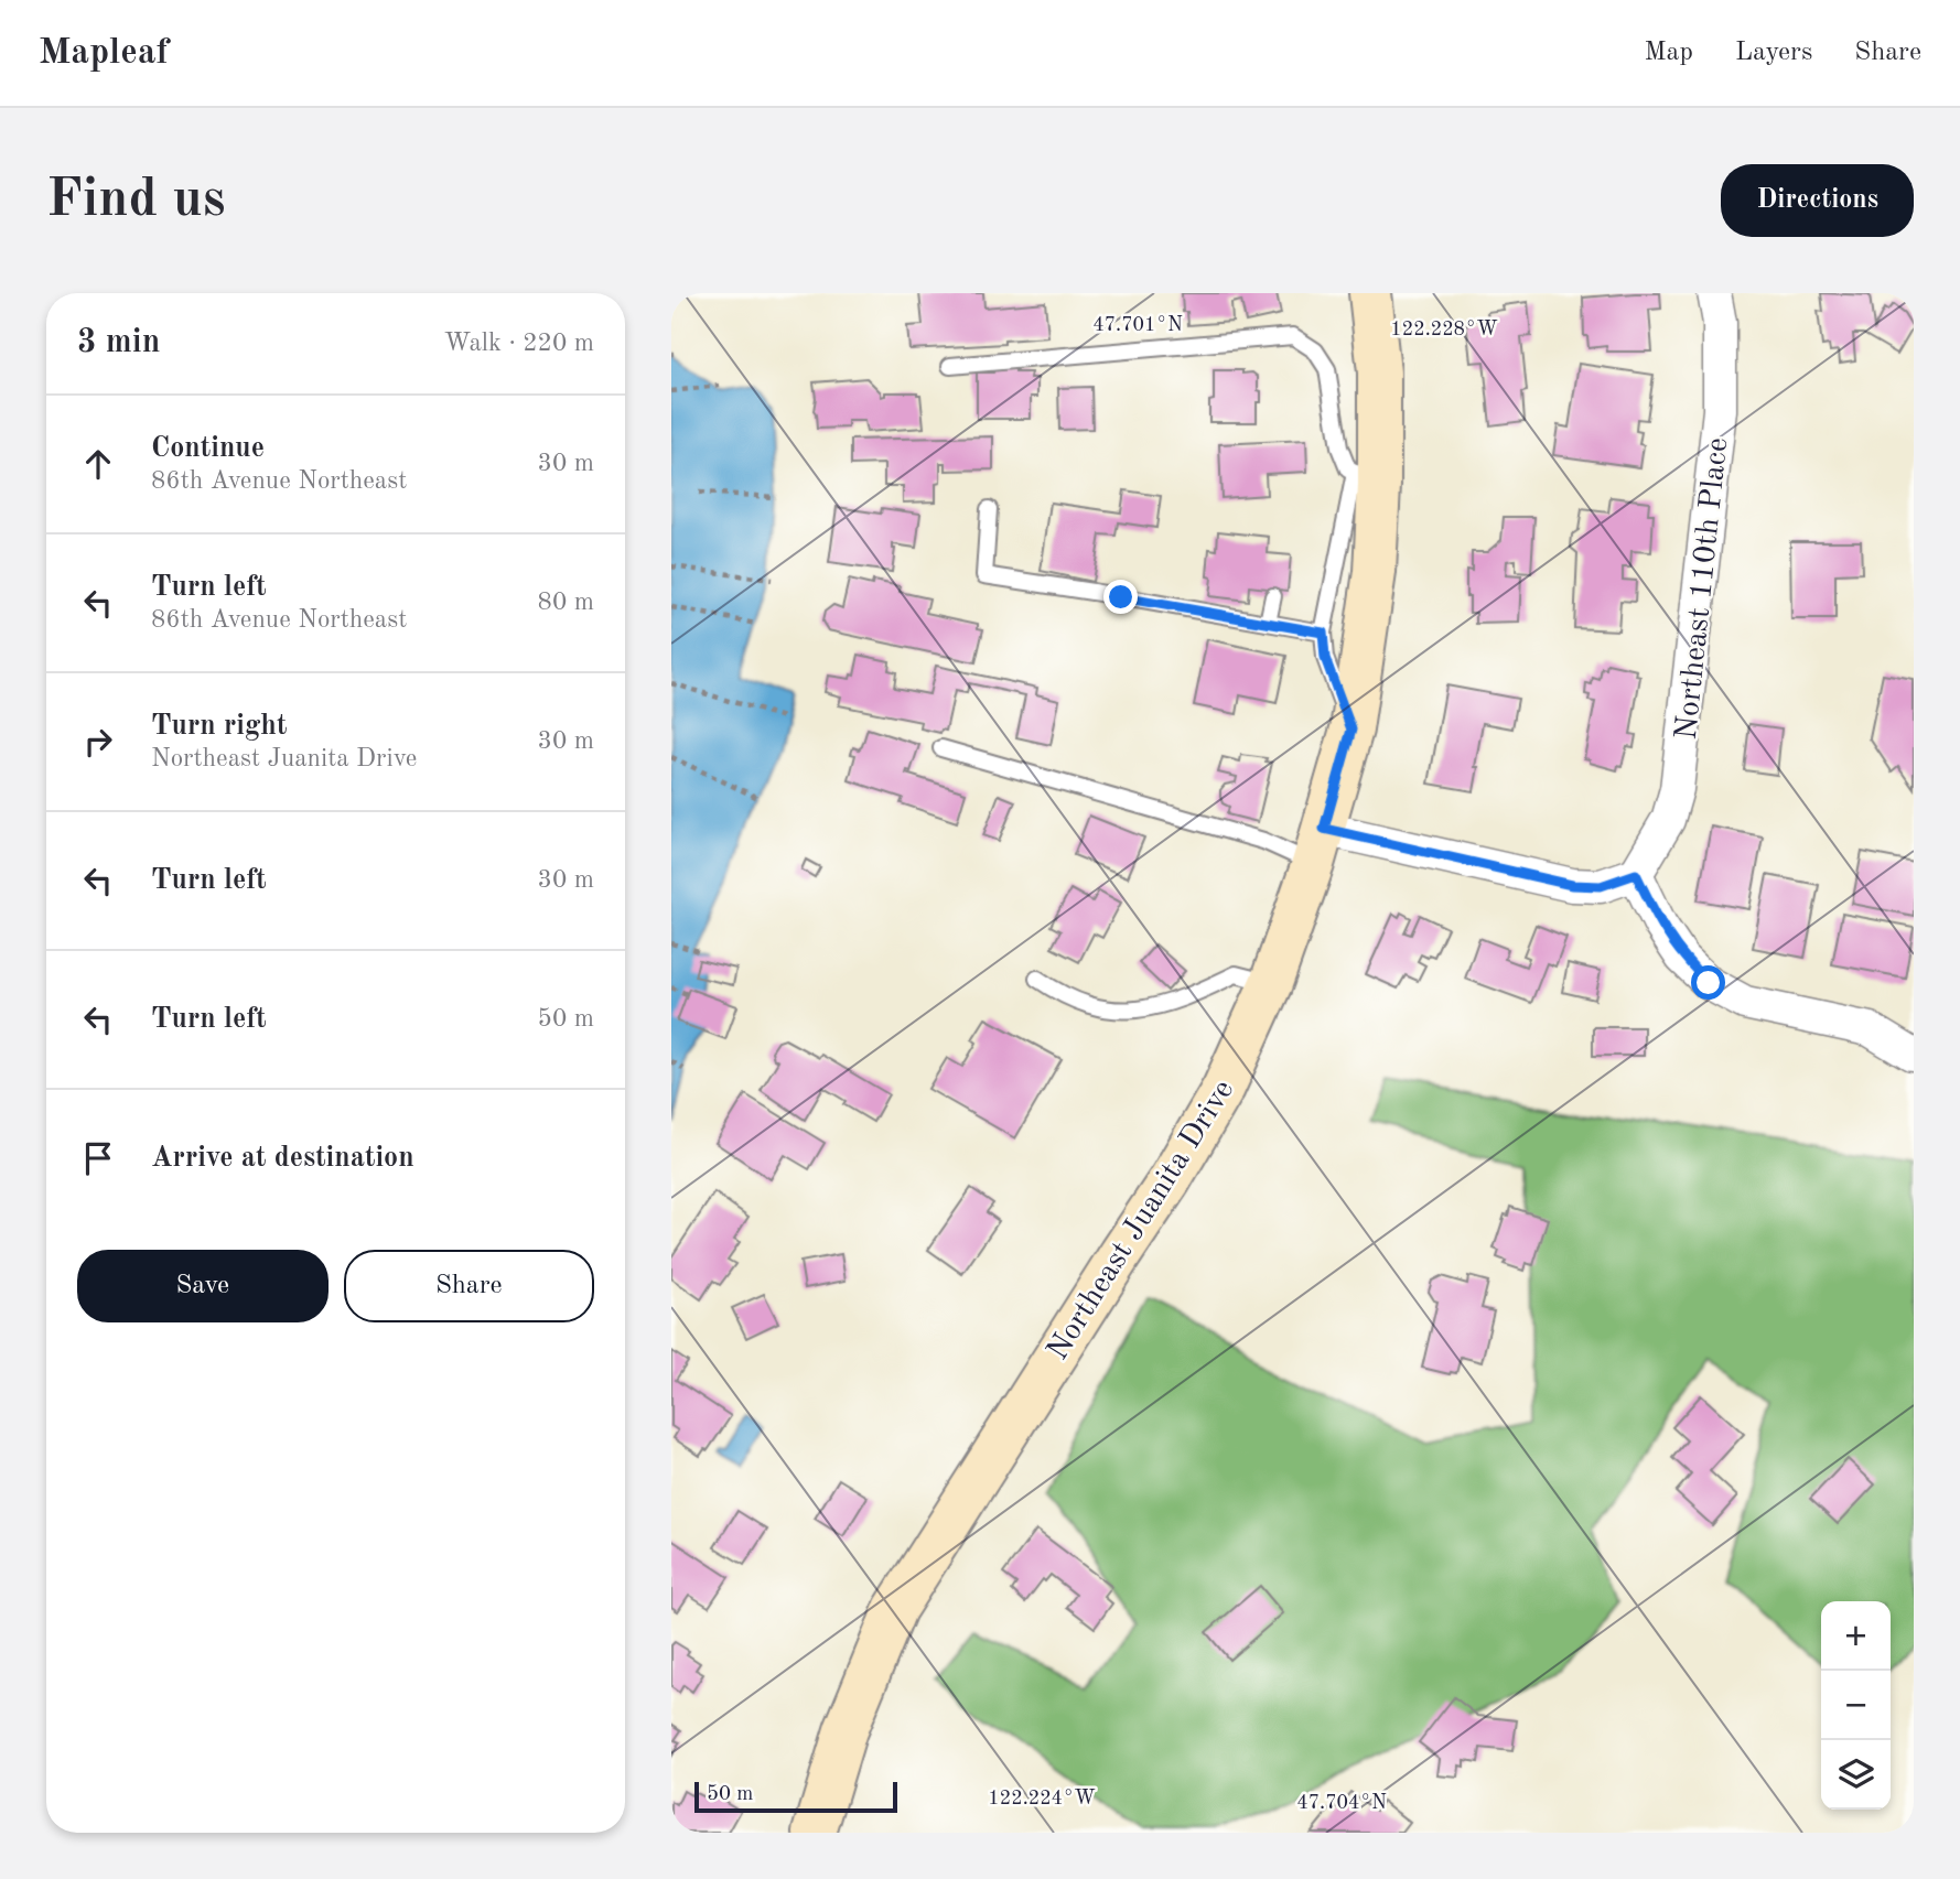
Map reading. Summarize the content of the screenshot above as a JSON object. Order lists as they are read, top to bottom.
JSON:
{
  "streets": {
    "main road": ["Northeast Juanita Drive"],
    "street": ["Northeast 110th Place"]
  },
  "scale_bar": "50 m",
  "page": {
    "header": "Mapleaf",
    "nav": ["Map", "Layers", "Share"],
    "buttons": [
      "Directions",
      ["Save", "Share"]
    ],
    "title": "Find us",
    "heading": ["3 min", "Walk · 220 m"],
    "list": [
      ["Continue", "86th Avenue Northeast", "30 m"],
      ["Turn left", "86th Avenue Northeast", "80 m"],
      ["Turn right", "Northeast Juanita Drive", "30 m"],
      ["Turn left", "30 m"],
      ["Turn left", "50 m"],
      "Arrive at destination"
    ],
    "map_buttons": ["+", "−"],
    "scale": "50 m"
  },
  "coordinates": [
    "47.701°N",
    "122.228°W",
    "122.224°W",
    "47.704°N"
  ]
}
